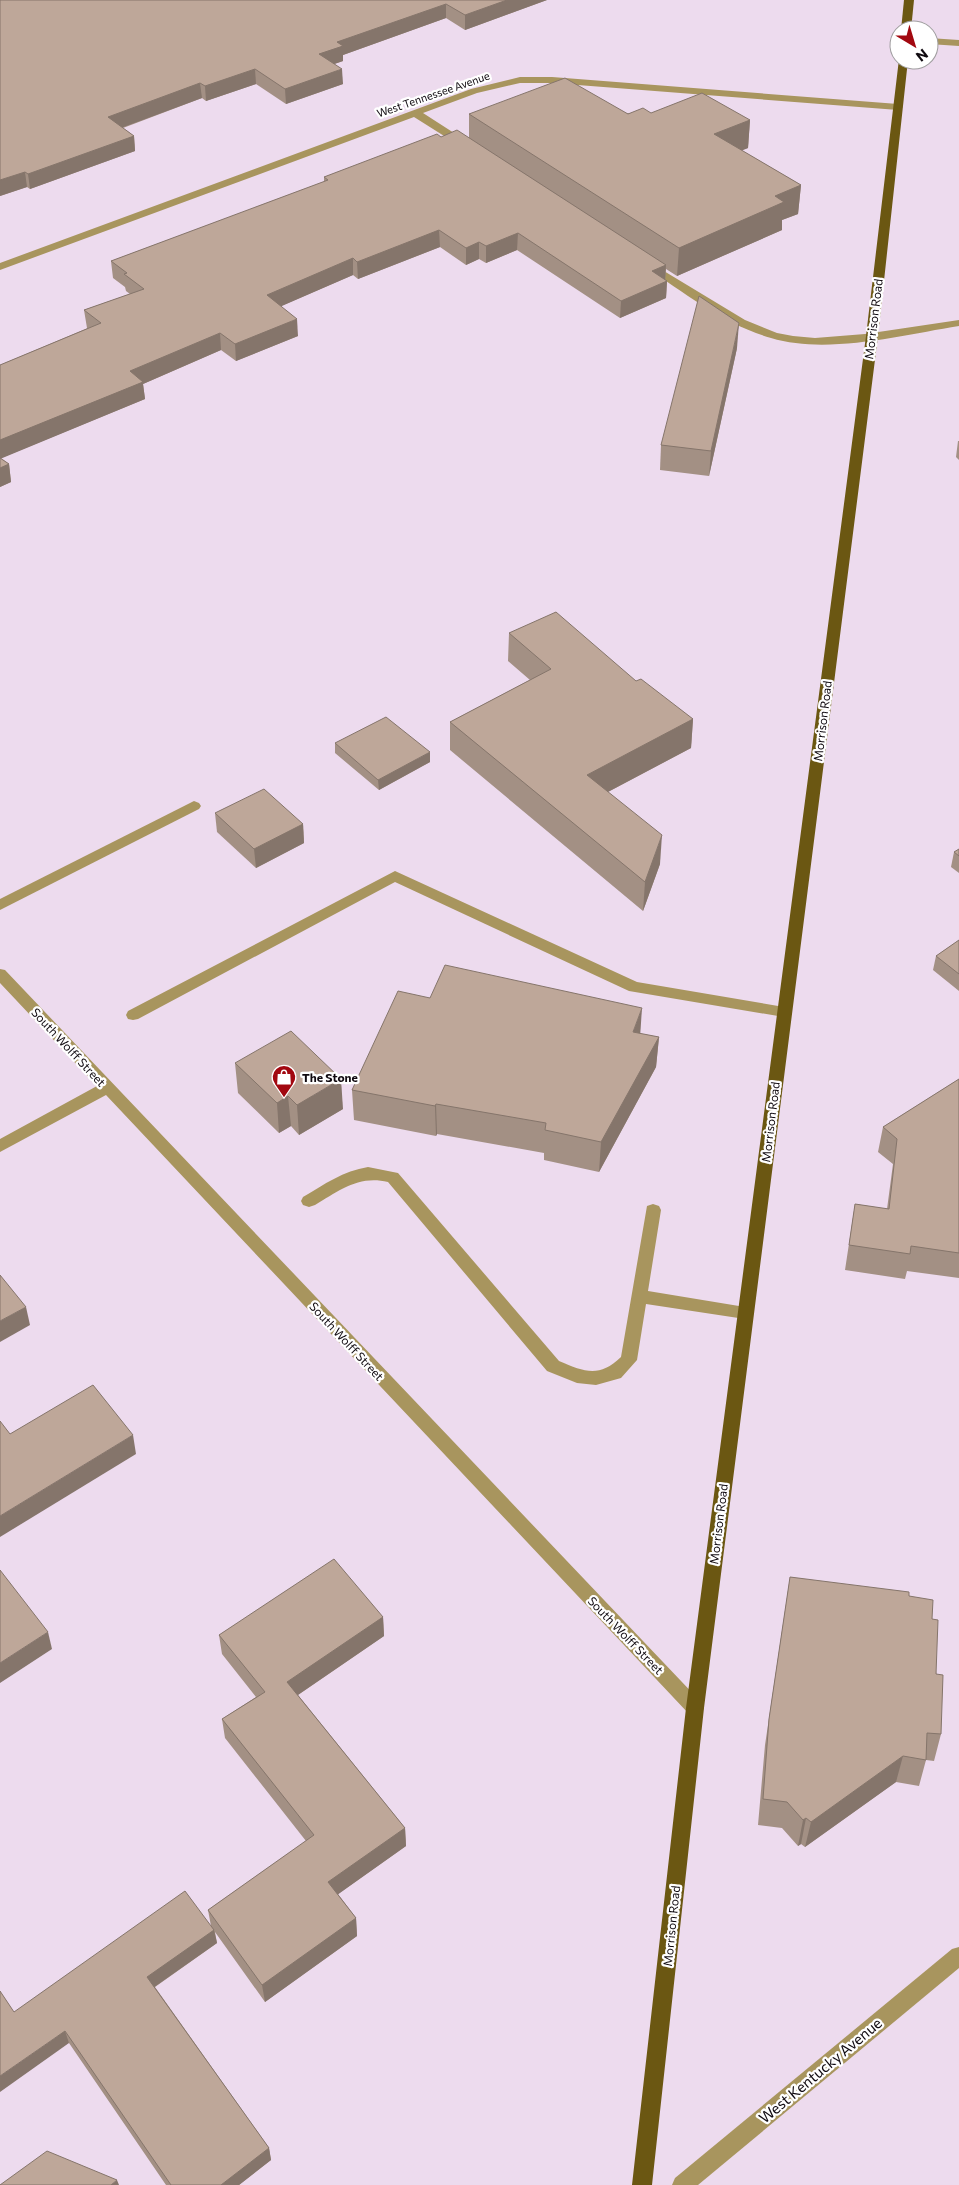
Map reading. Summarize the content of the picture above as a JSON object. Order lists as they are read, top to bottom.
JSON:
{
  "streets": {
    "main road": ["Morrison Road"],
    "street": ["West Tennessee Avenue", "South Wolff Street", "West Kentucky Avenue"]
  },
  "crossings": [
    ["West Tennessee Avenue", "Morrison Road"],
    ["Morrison Road", "South Wolff Street"]
  ],
  "places": {
    "shop": ["The Stone"]
  },
  "north": "bottom right"
}
